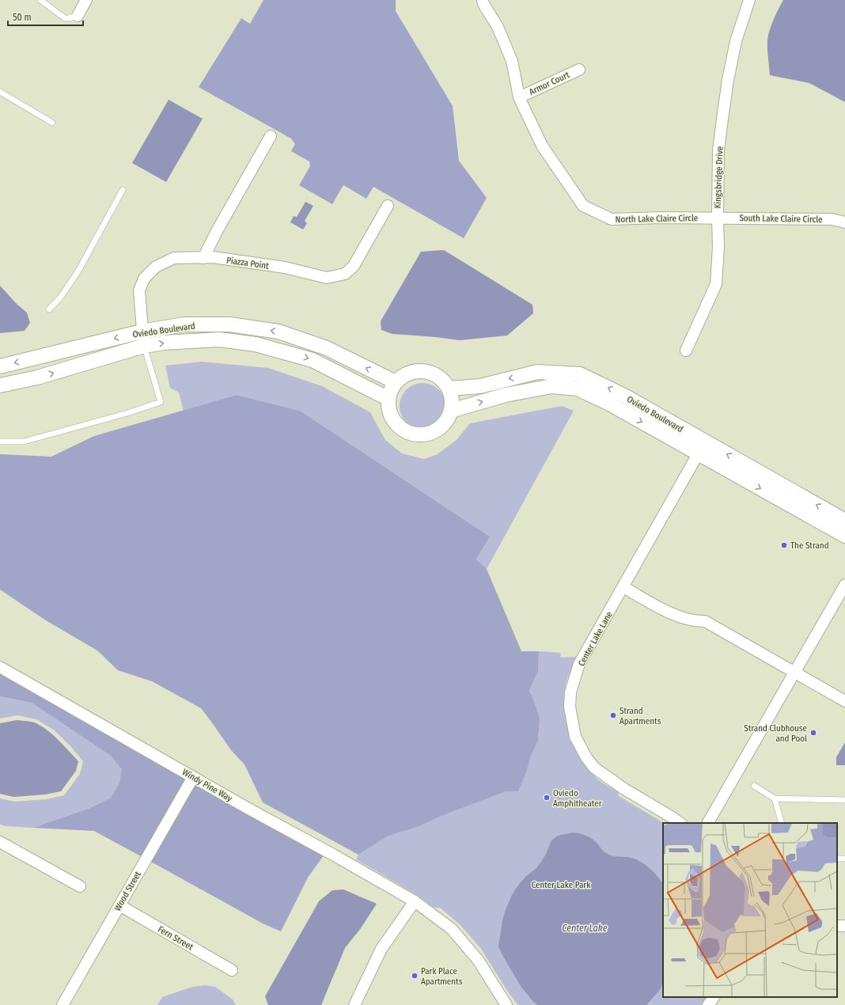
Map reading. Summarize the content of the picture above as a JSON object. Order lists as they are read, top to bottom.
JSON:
{
  "streets": {
    "street": [
      "Armor Court",
      "Kingsbridge Drive",
      "North Lake Claire Circle",
      "South Lake Claire Circle",
      "Piazza Point",
      "Oviedo Boulevard",
      "Center Lake Lane",
      "Windy Pine Way",
      "Wood Street",
      "Fern Street"
    ]
  },
  "crossings": [
    ["Armor Court", "North Lake Claire Circle"],
    ["Kingsbridge Drive", "North Lake Claire Circle"],
    ["Kingsbridge Drive", "South Lake Claire Circle"],
    ["North Lake Claire Circle", "South Lake Claire Circle"],
    ["Piazza Point", "Oviedo Boulevard"],
    ["Oviedo Boulevard", "Center Lake Lane"],
    ["Windy Pine Way", "Wood Street"],
    ["Wood Street", "Fern Street"]
  ],
  "water": ["Center Lake"],
  "parks": ["Center Lake Park"],
  "places": [
    "The Strand",
    "Strand Apartments",
    "Strand Clubhouse and Pool",
    "Oviedo Amphitheater",
    "Park Place Apartments"
  ],
  "scale_bar": "50 m"
}
